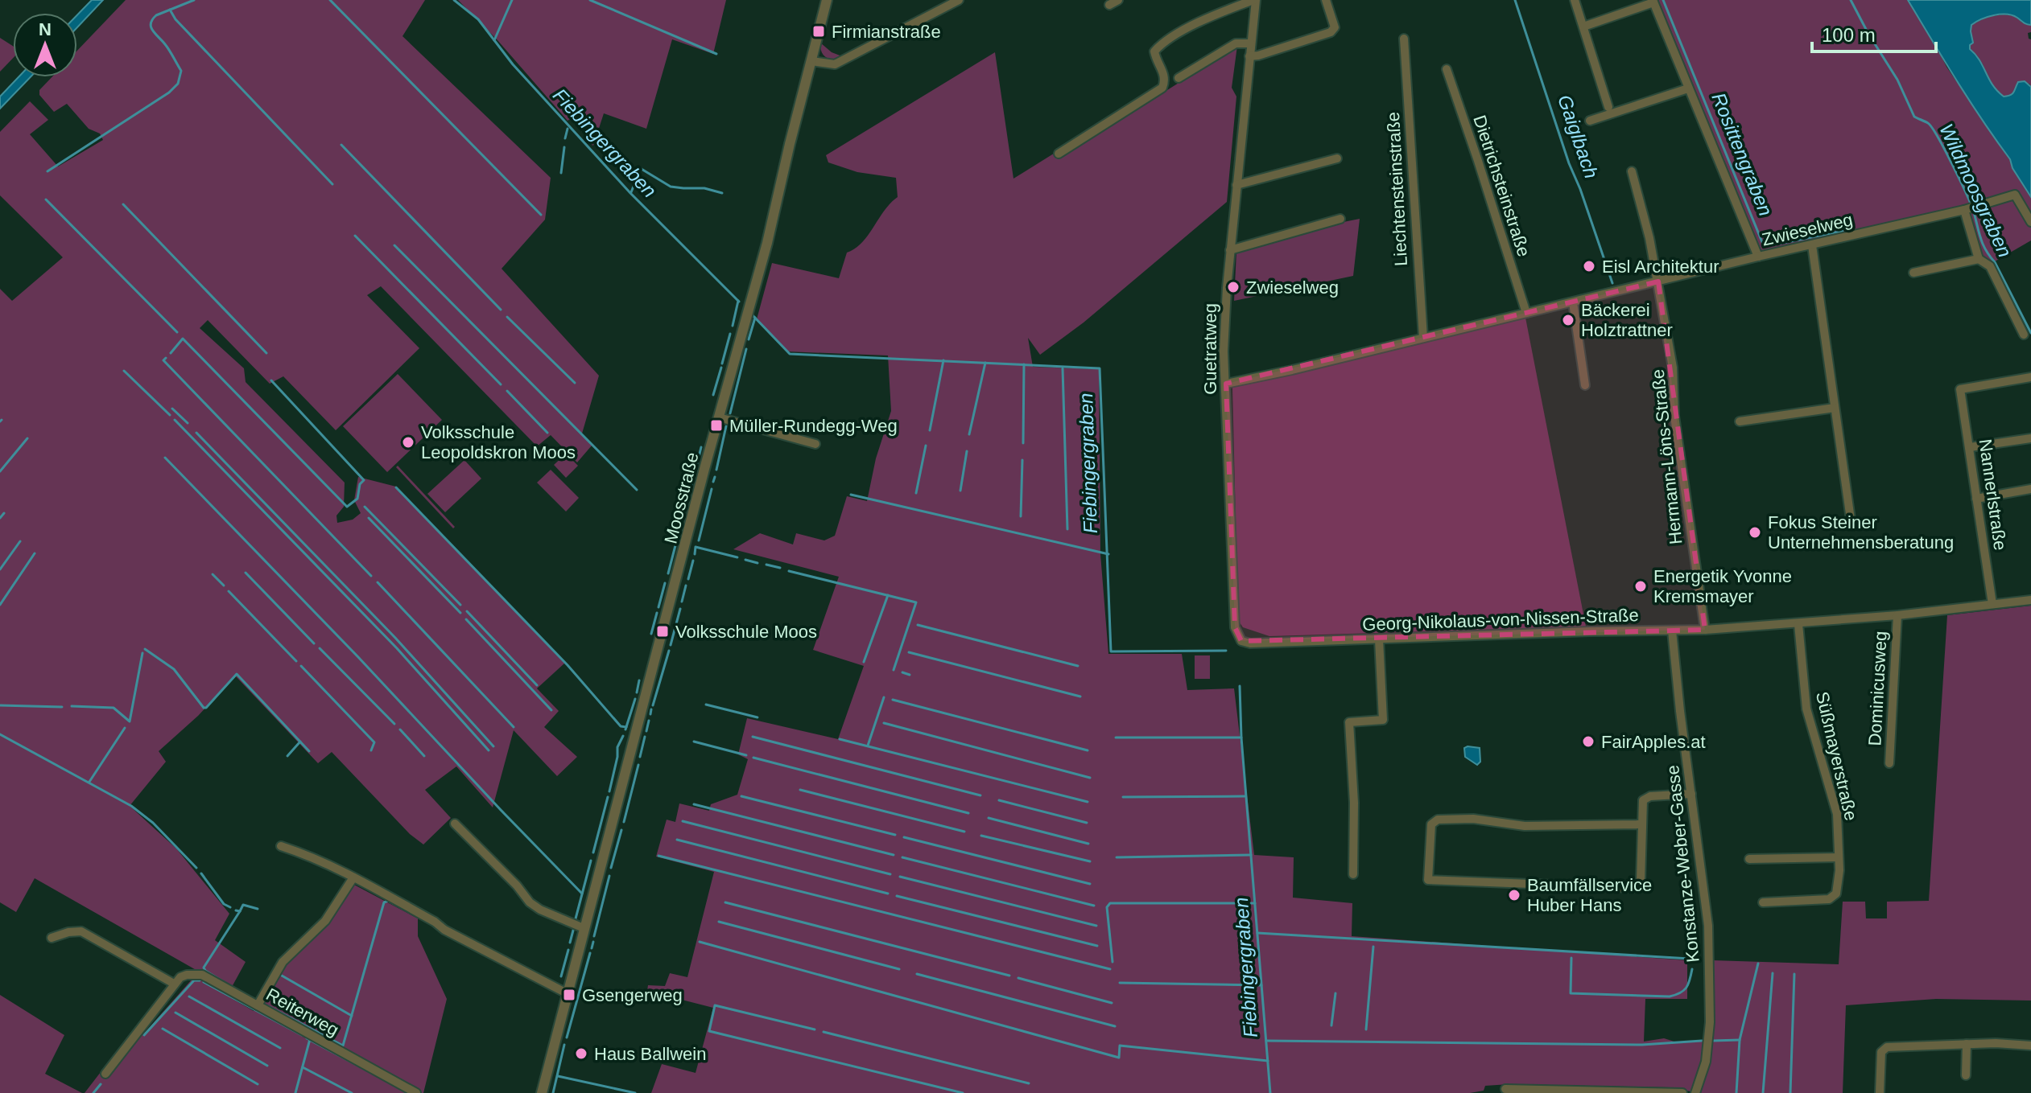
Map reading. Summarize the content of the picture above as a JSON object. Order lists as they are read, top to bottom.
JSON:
{
  "streets": {
    "street": [
      "Dietrichsteinstraße",
      "Liechtensteinstraße",
      "Zwieselweg",
      "Guetratweg",
      "Hermann-Löns-Straße",
      "Nannerlstraße",
      "Moosstraße",
      "Georg-Nikolaus-von-Nissen-Straße",
      "Dominicusweg",
      "Süßmayerstraße",
      "Konstanze-Weber-Gasse",
      "Reiterweg"
    ]
  },
  "crossings": [
    ["Dietrichsteinstraße", "Zwieselweg"],
    ["Liechtensteinstraße", "Zwieselweg"],
    ["Zwieselweg", "Guetratweg"],
    ["Zwieselweg", "Hermann-Löns-Straße"],
    ["Guetratweg", "Georg-Nikolaus-von-Nissen-Straße"],
    ["Hermann-Löns-Straße", "Georg-Nikolaus-von-Nissen-Straße"],
    ["Nannerlstraße", "Georg-Nikolaus-von-Nissen-Straße"],
    ["Georg-Nikolaus-von-Nissen-Straße", "Dominicusweg"],
    ["Georg-Nikolaus-von-Nissen-Straße", "Süßmayerstraße"],
    ["Georg-Nikolaus-von-Nissen-Straße", "Konstanze-Weber-Gasse"]
  ],
  "water": [
    "Gaiglbach",
    "Fiebingergraben",
    "Rosittengraben",
    "Wildmoosgraben"
  ],
  "places": {
    "transit": [
      "Firmianstraße",
      "Müller-Rundegg-Weg",
      "Volksschule Moos",
      "Gsengerweg"
    ],
    "other": [
      "Eisl Architektur",
      "Zwieselweg",
      "Bäckerei Holztrattner",
      "Volksschule Leopoldskron Moos",
      "Fokus Steiner Unternehmensberatung",
      "Energetik Yvonne Kremsmayer",
      "FairApples.at",
      "Baumfällservice Huber Hans",
      "Haus Ballwein"
    ]
  },
  "scale_bar": "100 m",
  "north": "top"
}
